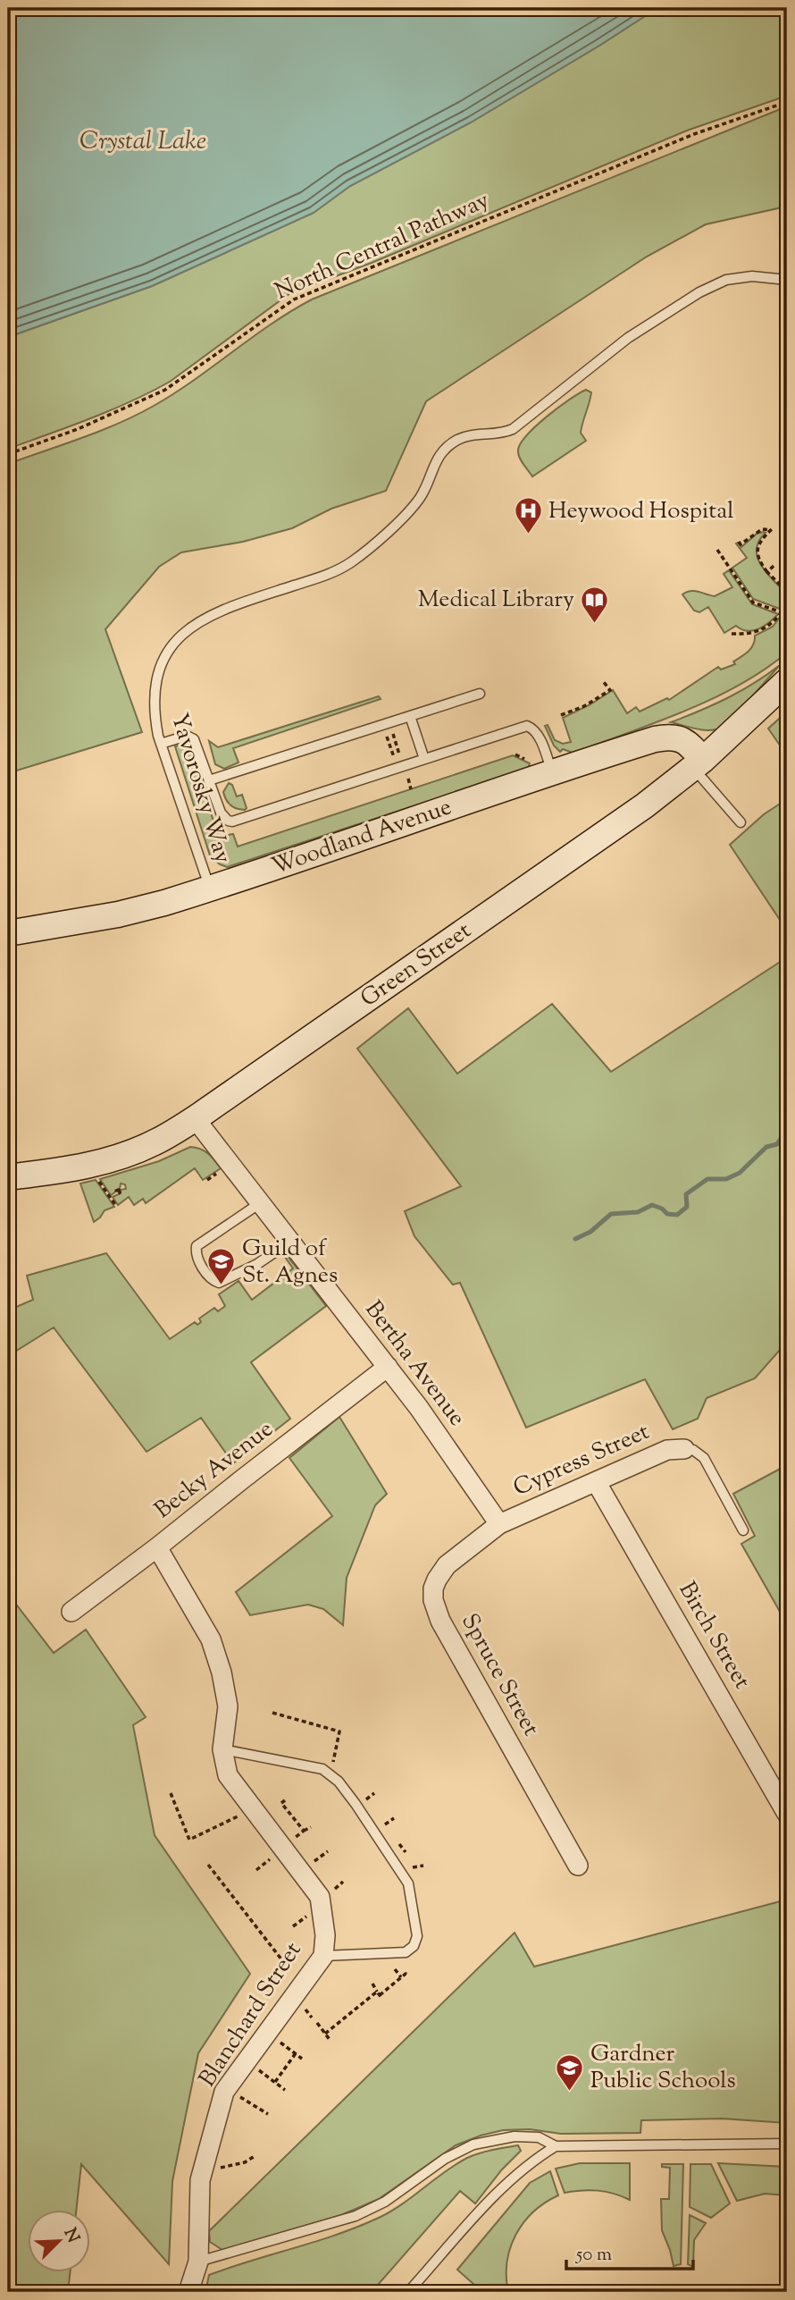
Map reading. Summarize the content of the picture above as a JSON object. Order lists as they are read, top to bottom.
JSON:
{
  "streets": {
    "street": [
      "Woodland Avenue",
      "Green Street",
      "Bertha Avenue",
      "Cypress Street",
      "Becky Avenue",
      "Birch Street",
      "Spruce Street",
      "Blanchard Street"
    ],
    "lane": ["Yavorosky Way"],
    "path": ["North Central Pathway"]
  },
  "crossings": [
    ["Yavorosky Way", "Woodland Avenue"],
    ["Woodland Avenue", "Green Street"],
    ["Green Street", "Bertha Avenue"],
    ["Bertha Avenue", "Cypress Street"],
    ["Bertha Avenue", "Becky Avenue"],
    ["Bertha Avenue", "Spruce Street"],
    ["Cypress Street", "Birch Street"],
    ["Cypress Street", "Spruce Street"],
    ["Becky Avenue", "Blanchard Street"]
  ],
  "water": ["Crystal Lake"],
  "places": {
    "hospital": ["Heywood Hospital"],
    "library": ["Medical Library"],
    "school or university": ["Guild of St. Agnes", "Gardner Public Schools"]
  },
  "scale_bar": "50 m",
  "north": "top right"
}
